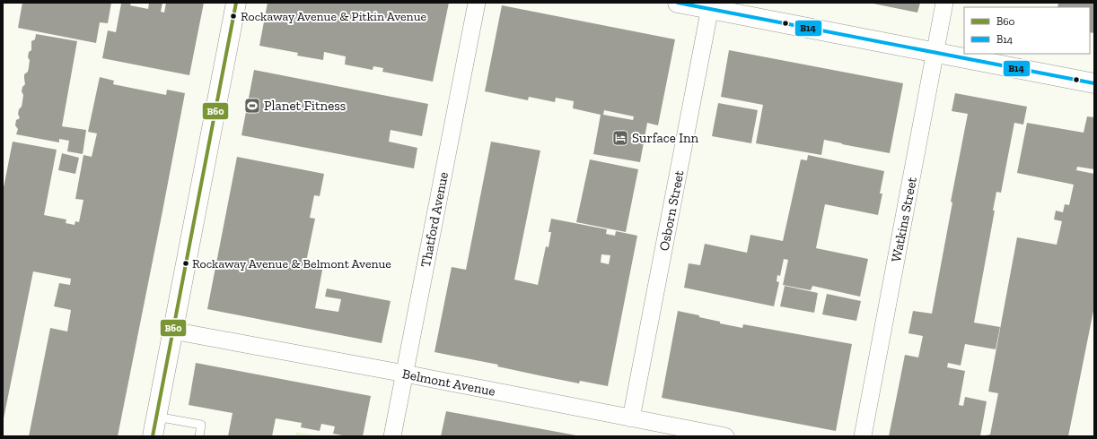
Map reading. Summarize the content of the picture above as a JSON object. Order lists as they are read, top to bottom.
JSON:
{
  "streets": {
    "street": [
      "Osborn Street",
      "Thatford Avenue",
      "Watkins Street",
      "Belmont Avenue"
    ]
  },
  "crossings": [
    ["Osborn Street", "Belmont Avenue"],
    ["Thatford Avenue", "Belmont Avenue"]
  ],
  "places": {
    "other": ["Rockaway Avenue & Pitkin Avenue", "Rockaway Avenue & Belmont Avenue"],
    "sports": ["Planet Fitness"],
    "hotel": ["Surface Inn"]
  },
  "lines": ["transit line B60", "transit line B14"],
  "legend": ["B60", "B14"]
}
